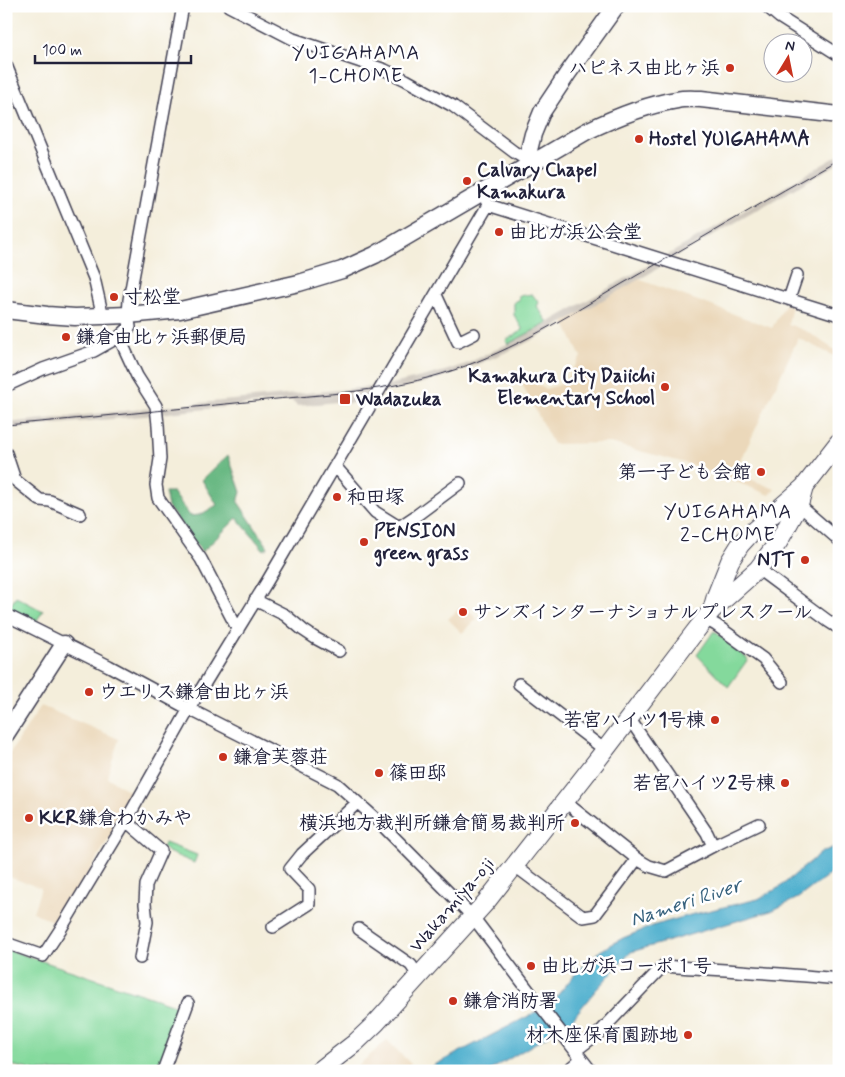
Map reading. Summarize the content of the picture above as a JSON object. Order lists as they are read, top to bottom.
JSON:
{
  "streets": {
    "main road": ["Wakamiya-oji"]
  },
  "districts": ["YUIGAHAMA 1-CHOME", "YUIGAHAMA 2-CHOME"],
  "water": ["Nameri River"],
  "places": {
    "other": [
      "ハピネス由比ヶ浜",
      "Hostel YUIGAHAMA",
      "Calvary Chapel Kamakura",
      "由比ガ浜公会堂",
      "寸松堂",
      "鎌倉由比ヶ浜郵便局",
      "Kamakura City Daiichi Elementary School",
      "第一子ども会館",
      "和田塚",
      "PENSION green grass",
      "NTT",
      "サンズインターナショナルプレスクール",
      "ウエリス鎌倉由比ヶ浜",
      "若宮ハイツ1号棟",
      "鎌倉芙蓉荘",
      "篠田邸",
      "若宮ハイツ2号棟",
      "KKR鎌倉わかみや",
      "横浜地方裁判所鎌倉簡易裁判所",
      "由比ガ浜コーポ１号",
      "鎌倉消防署",
      "材木座保育園跡地"
    ],
    "transit": ["Wadazuka"]
  },
  "scale_bar": "100 m",
  "north": "top"
}
